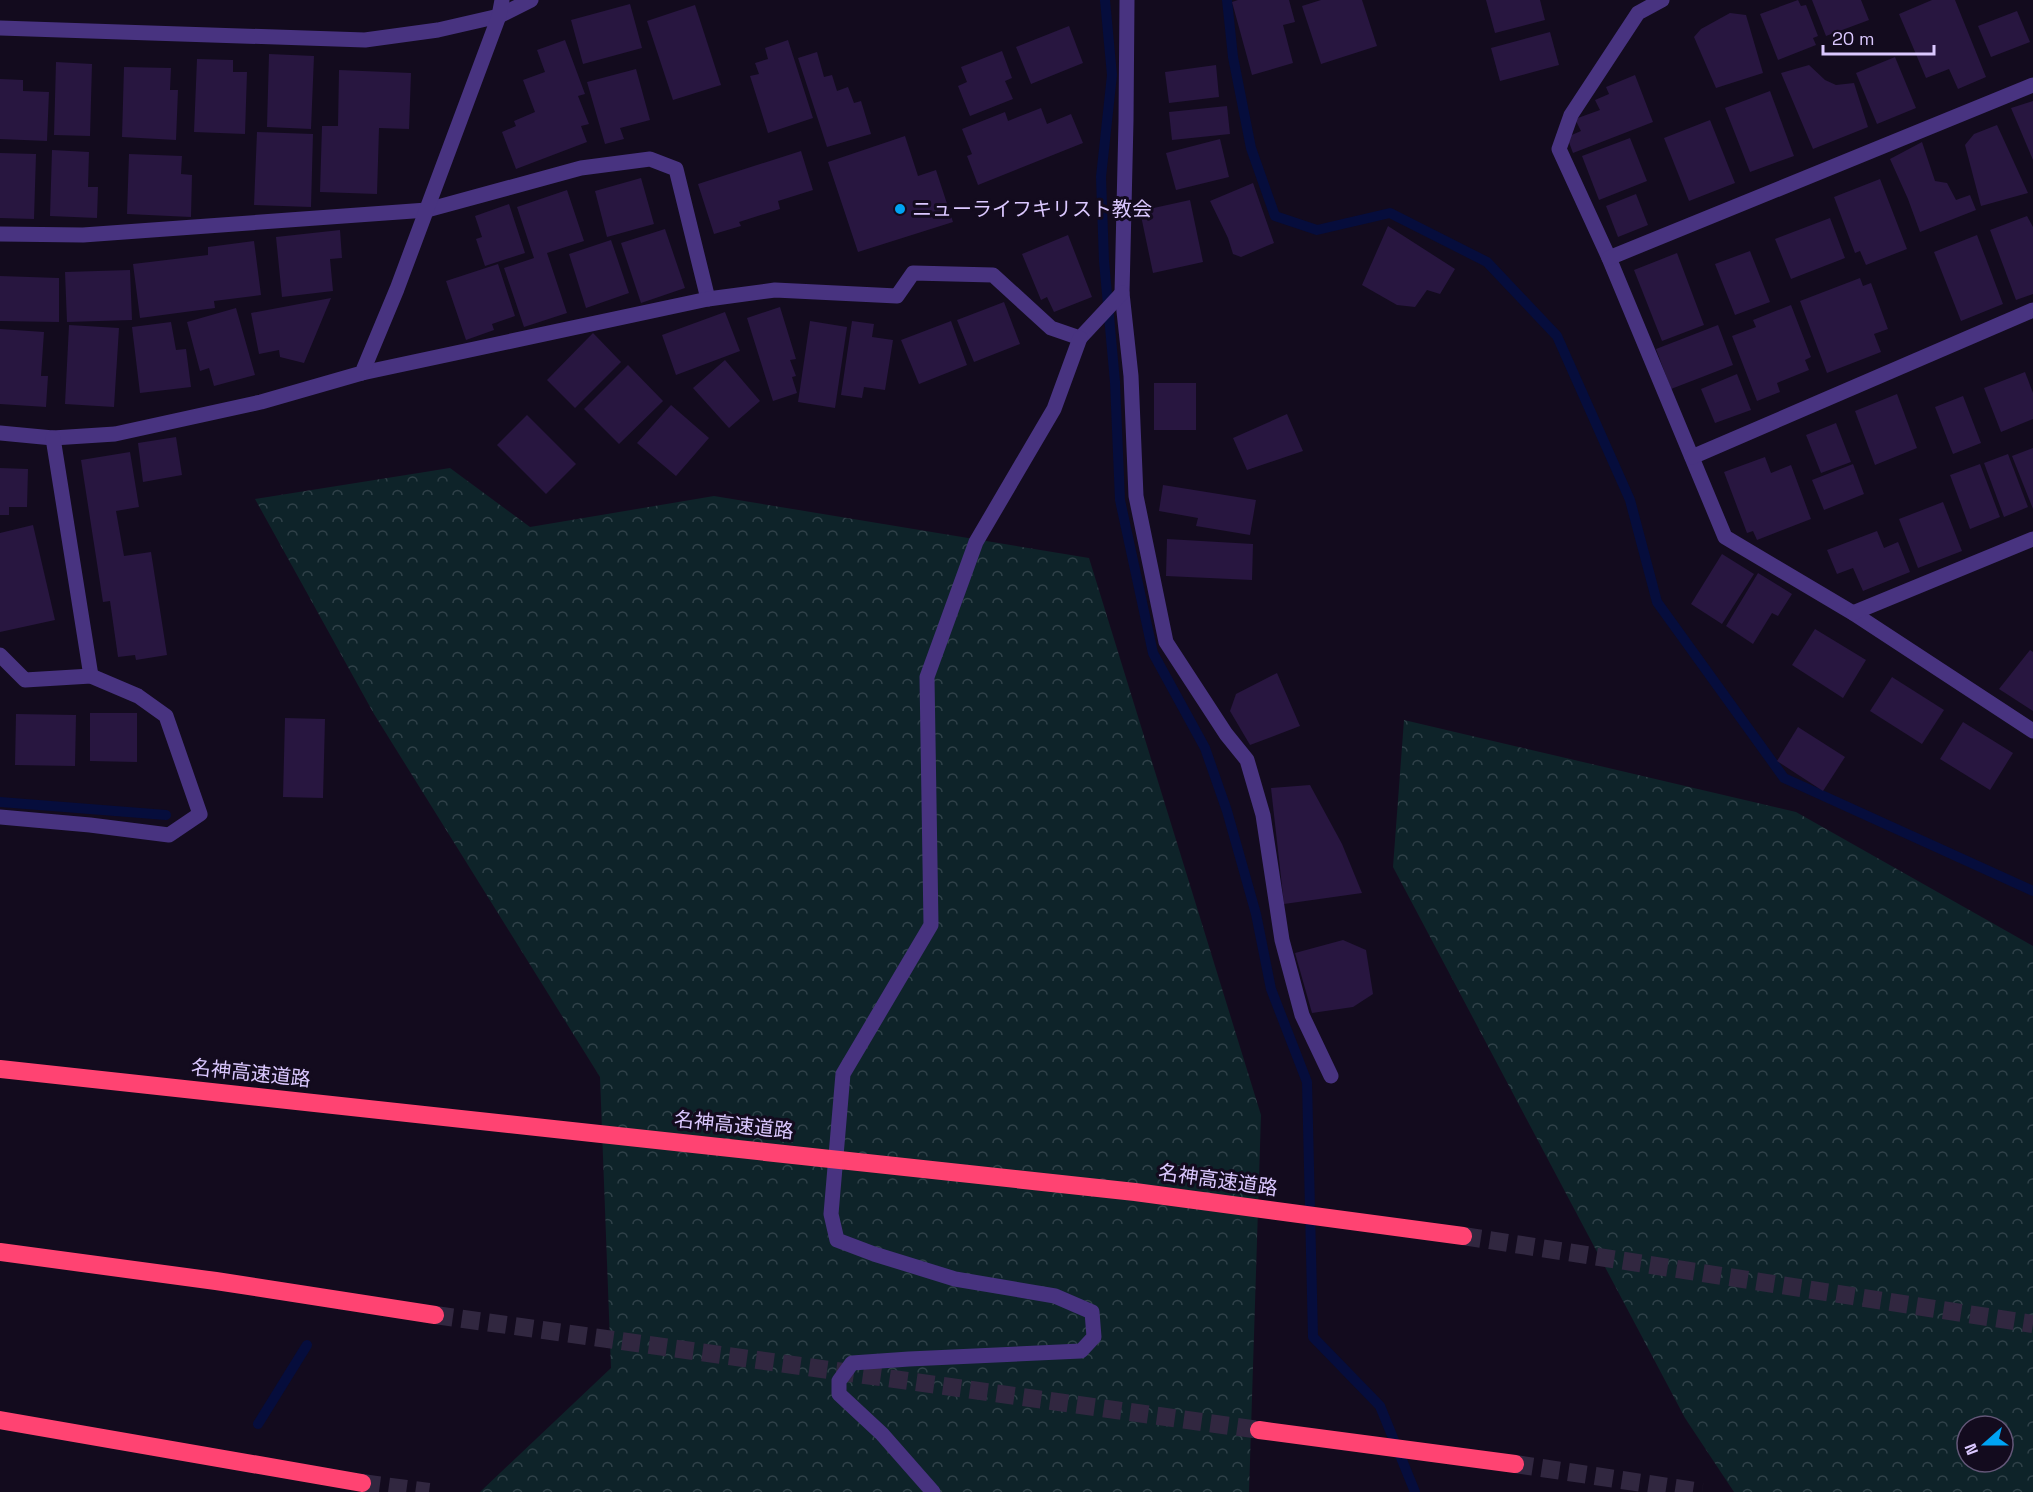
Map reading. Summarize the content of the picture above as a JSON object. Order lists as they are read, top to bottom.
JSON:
{
  "streets": {
    "highway": ["名神高速道路"]
  },
  "places": ["ニューライフキリスト教会"],
  "scale_bar": "20 m",
  "north": "left"
}
